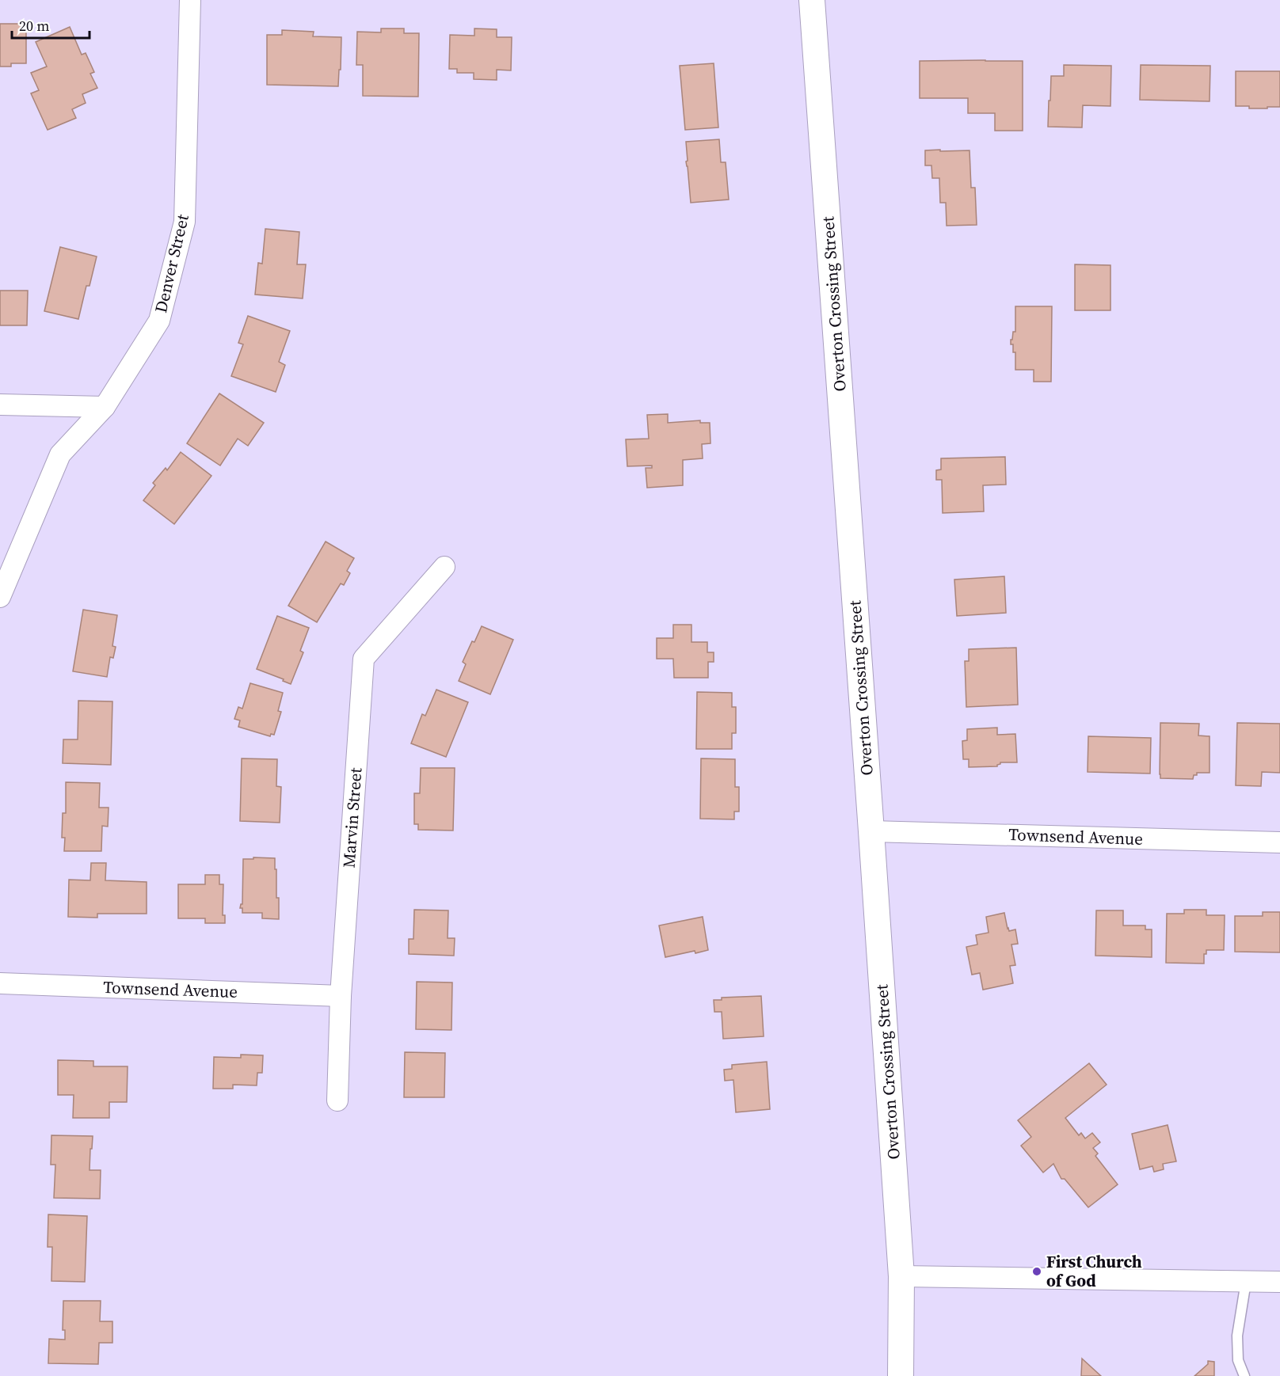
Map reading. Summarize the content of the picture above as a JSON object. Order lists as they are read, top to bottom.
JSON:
{
  "streets": {
    "street": [
      "Denver Street",
      "Overton Crossing Street",
      "Marvin Street",
      "Townsend Avenue"
    ]
  },
  "crossings": [
    ["Overton Crossing Street", "Townsend Avenue"],
    ["Marvin Street", "Townsend Avenue"]
  ],
  "places": ["First Church of God"],
  "scale_bar": "20 m"
}
